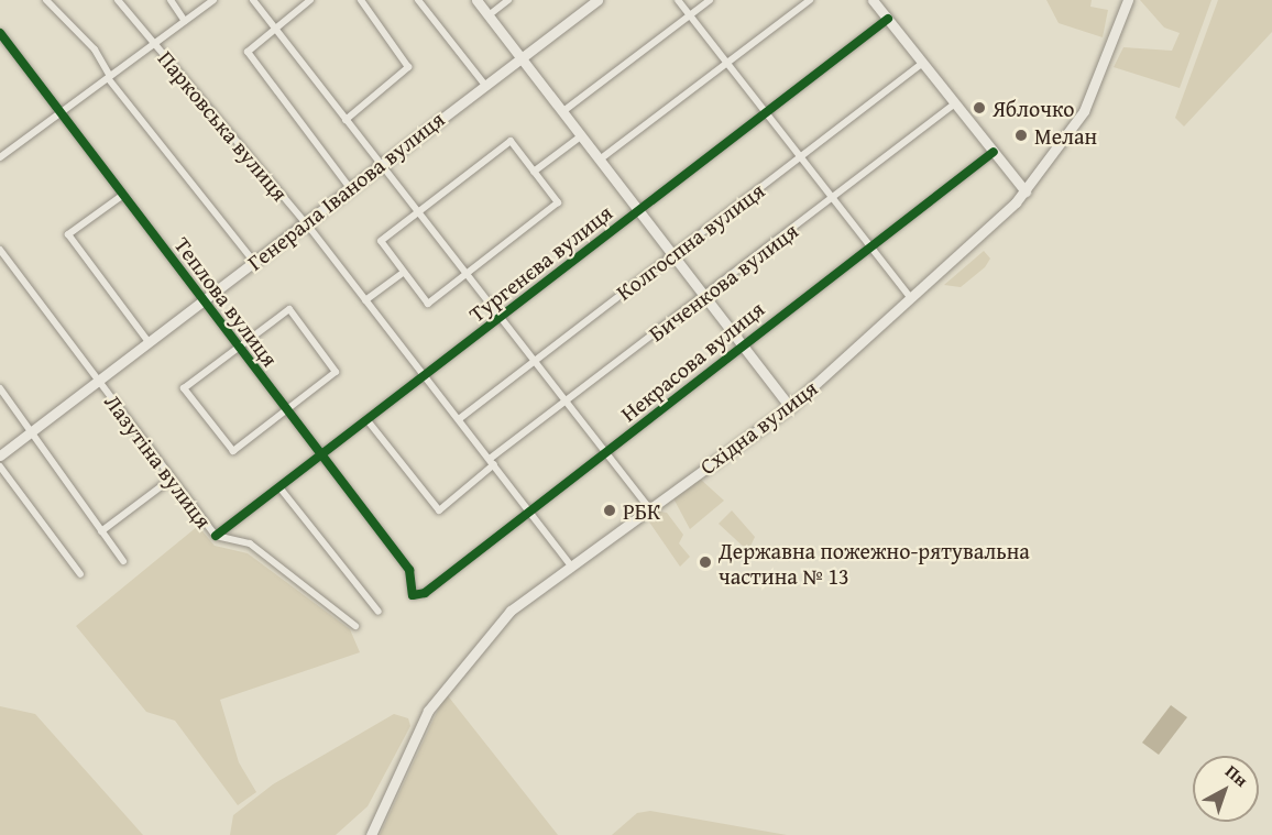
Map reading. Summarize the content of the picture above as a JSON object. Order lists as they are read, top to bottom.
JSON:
{
  "streets": {
    "street": [
      "Парковська вулиця",
      "Генерала Іванова вулиця",
      "Колгоспна вулиця",
      "Тургенєва вулиця",
      "Биченкова вулиця",
      "Теплова вулиця",
      "Некрасова вулиця",
      "Східна вулиця",
      "Лазутіна вулиця"
    ]
  },
  "crossings": [
    ["Парковська вулиця", "Генерала Іванова вулиця"],
    ["Парковська вулиця", "Колгоспна вулиця"],
    ["Парковська вулиця", "Тургенєва вулиця"],
    ["Парковська вулиця", "Биченкова вулиця"],
    ["Парковська вулиця", "Некрасова вулиця"],
    ["Парковська вулиця", "Східна вулиця"],
    ["Генерала Іванова вулиця", "Теплова вулиця"],
    ["Генерала Іванова вулиця", "Лазутіна вулиця"],
    ["Тургенєва вулиця", "Биченкова вулиця"],
    ["Тургенєва вулиця", "Теплова вулиця"],
    ["Тургенєва вулиця", "Лазутіна вулиця"],
    ["Теплова вулиця", "Некрасова вулиця"]
  ],
  "places": [
    "Яблочко",
    "Мелан",
    "РБК",
    "Державна пожежно-рятувальна частина № 13"
  ],
  "north": "top right"
}
